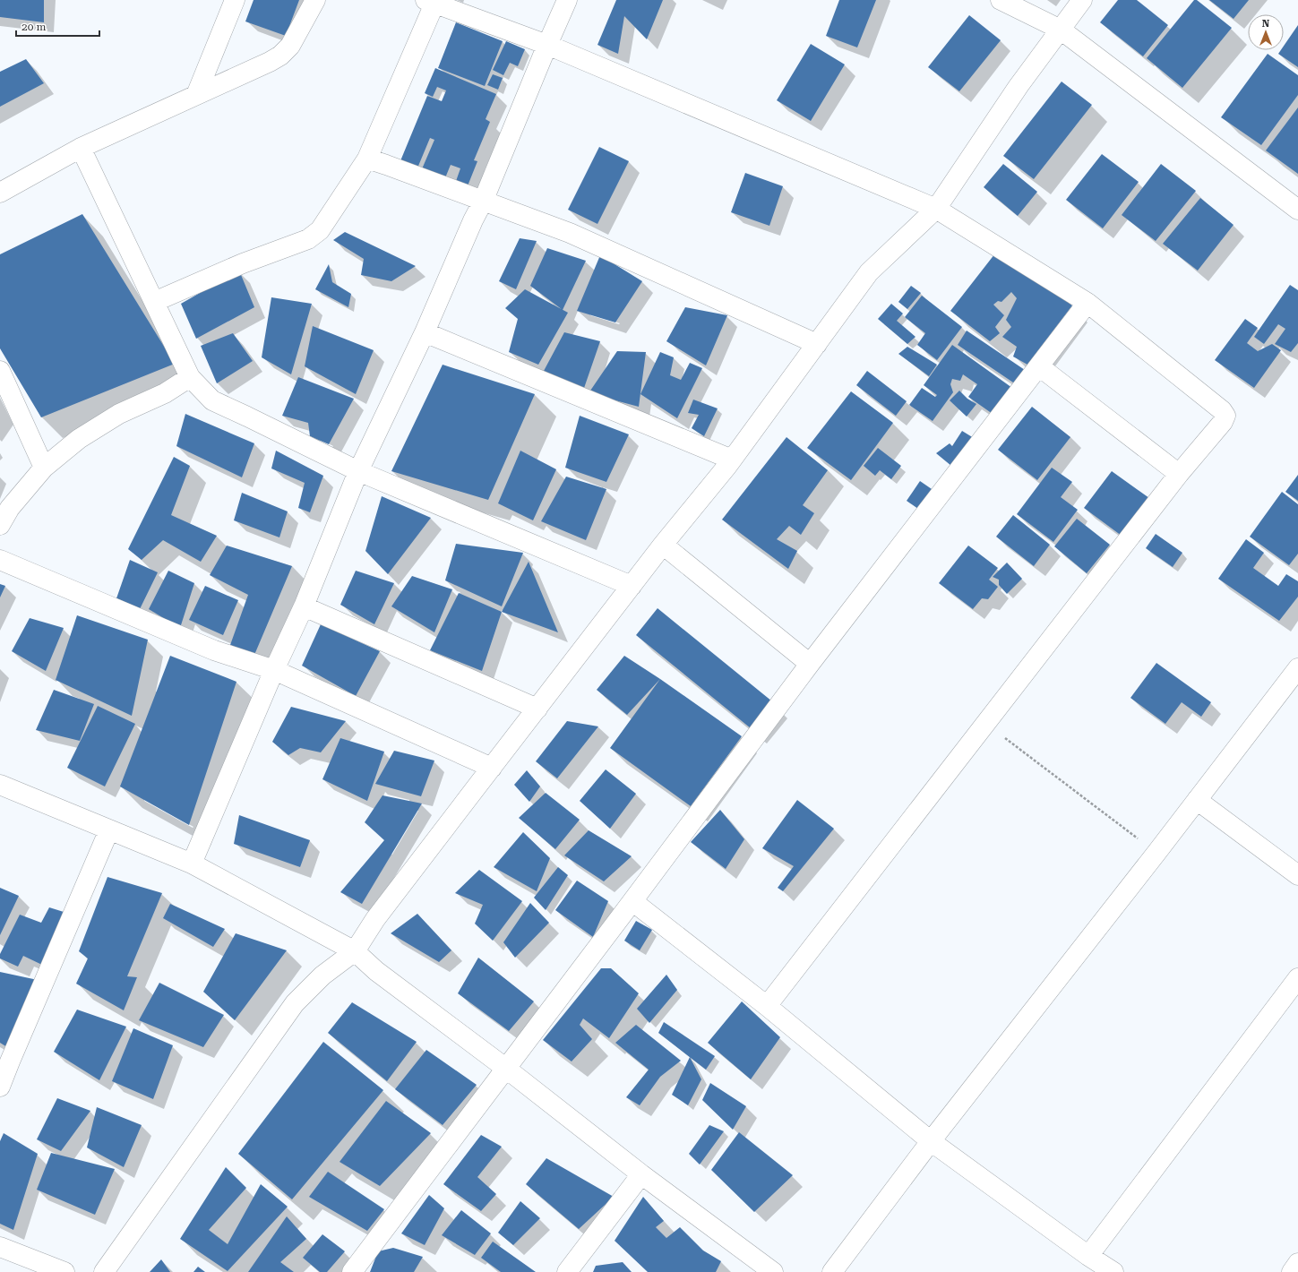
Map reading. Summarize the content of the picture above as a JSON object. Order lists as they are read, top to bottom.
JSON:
{
  "scale_bar": "20 m",
  "north": "top"
}
